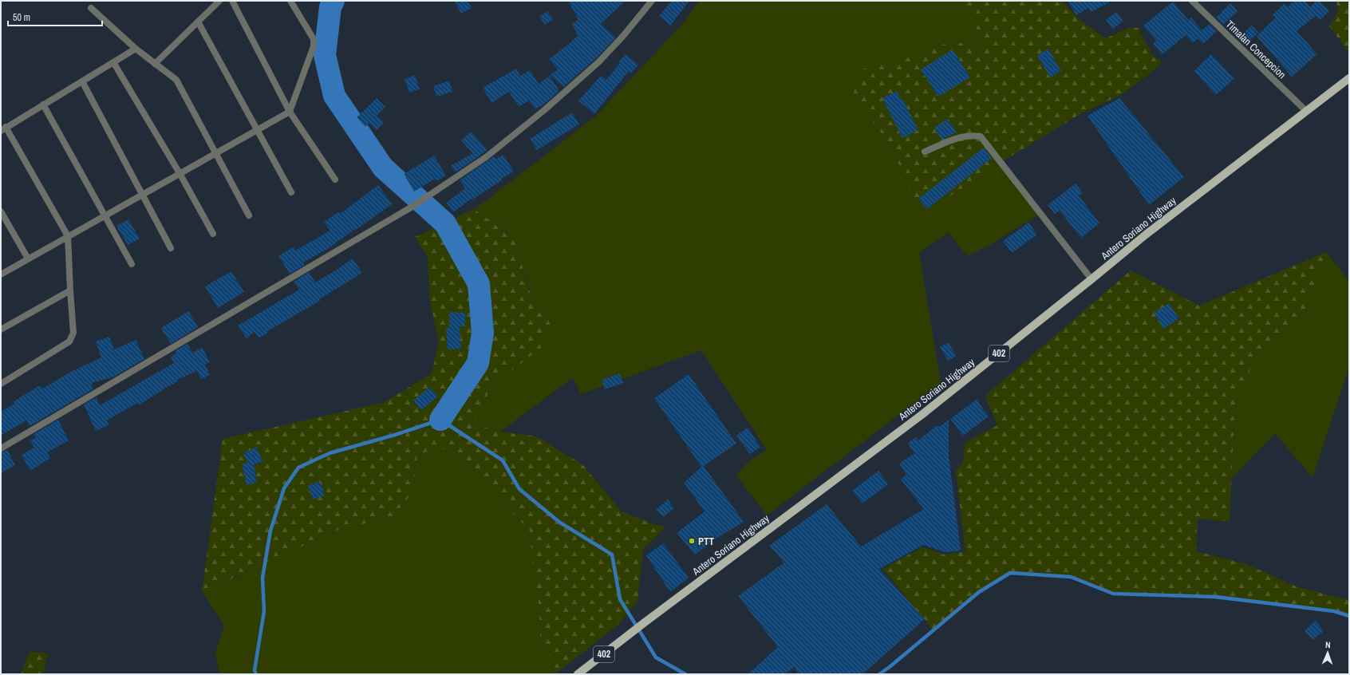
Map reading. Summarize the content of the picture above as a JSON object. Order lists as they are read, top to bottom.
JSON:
{
  "streets": {
    "main road": ["Antero Soriano Highway", "402"],
    "street": ["Timalan Concepcion"]
  },
  "crossings": [
    ["Timalan Concepcion", "Antero Soriano Highway"]
  ],
  "places": ["PTT"],
  "scale_bar": "50 m",
  "north": "top"
}
